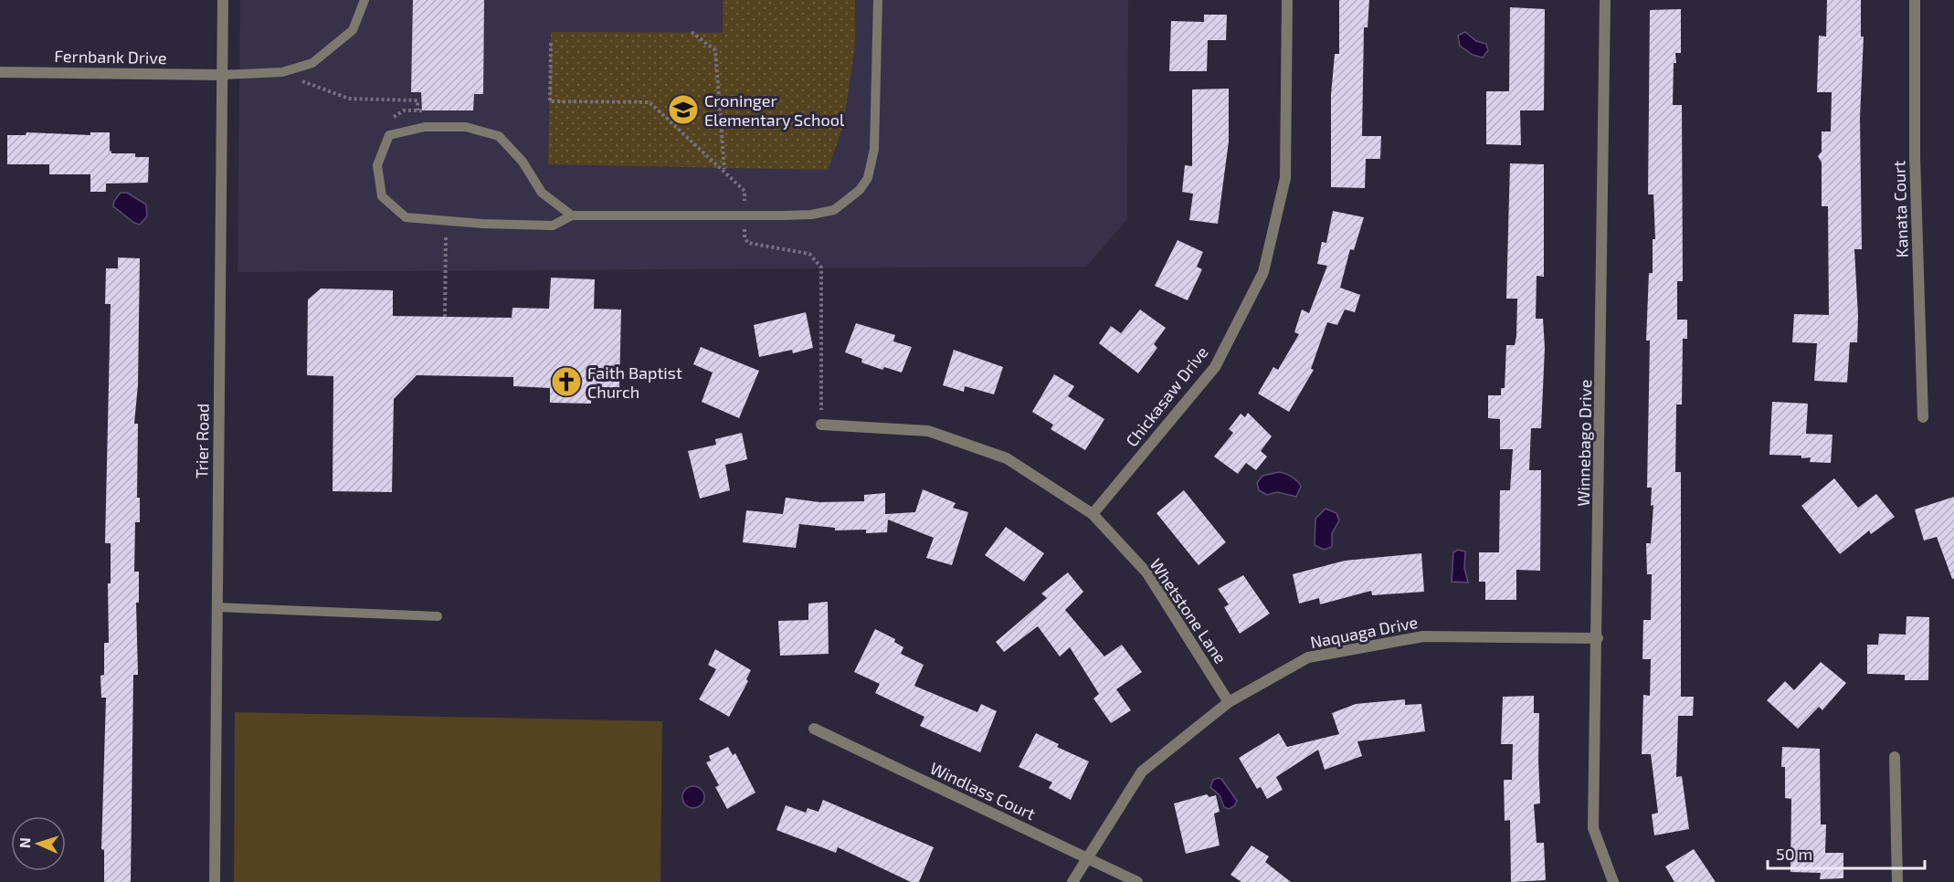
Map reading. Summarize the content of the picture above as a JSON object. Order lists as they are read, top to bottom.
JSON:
{
  "streets": {
    "street": [
      "Fernbank Drive",
      "Kanata Court",
      "Chickasaw Drive",
      "Trier Road",
      "Winnebago Drive",
      "Whetstone Lane",
      "Naquaga Drive",
      "Windlass Court"
    ]
  },
  "crossings": [
    ["Fernbank Drive", "Trier Road"],
    ["Chickasaw Drive", "Whetstone Lane"],
    ["Winnebago Drive", "Naquaga Drive"],
    ["Whetstone Lane", "Naquaga Drive"],
    ["Naquaga Drive", "Windlass Court"]
  ],
  "places": {
    "school or university": ["Croninger Elementary School"],
    "church": ["Faith Baptist Church"]
  },
  "scale_bar": "50 m",
  "north": "left"
}
